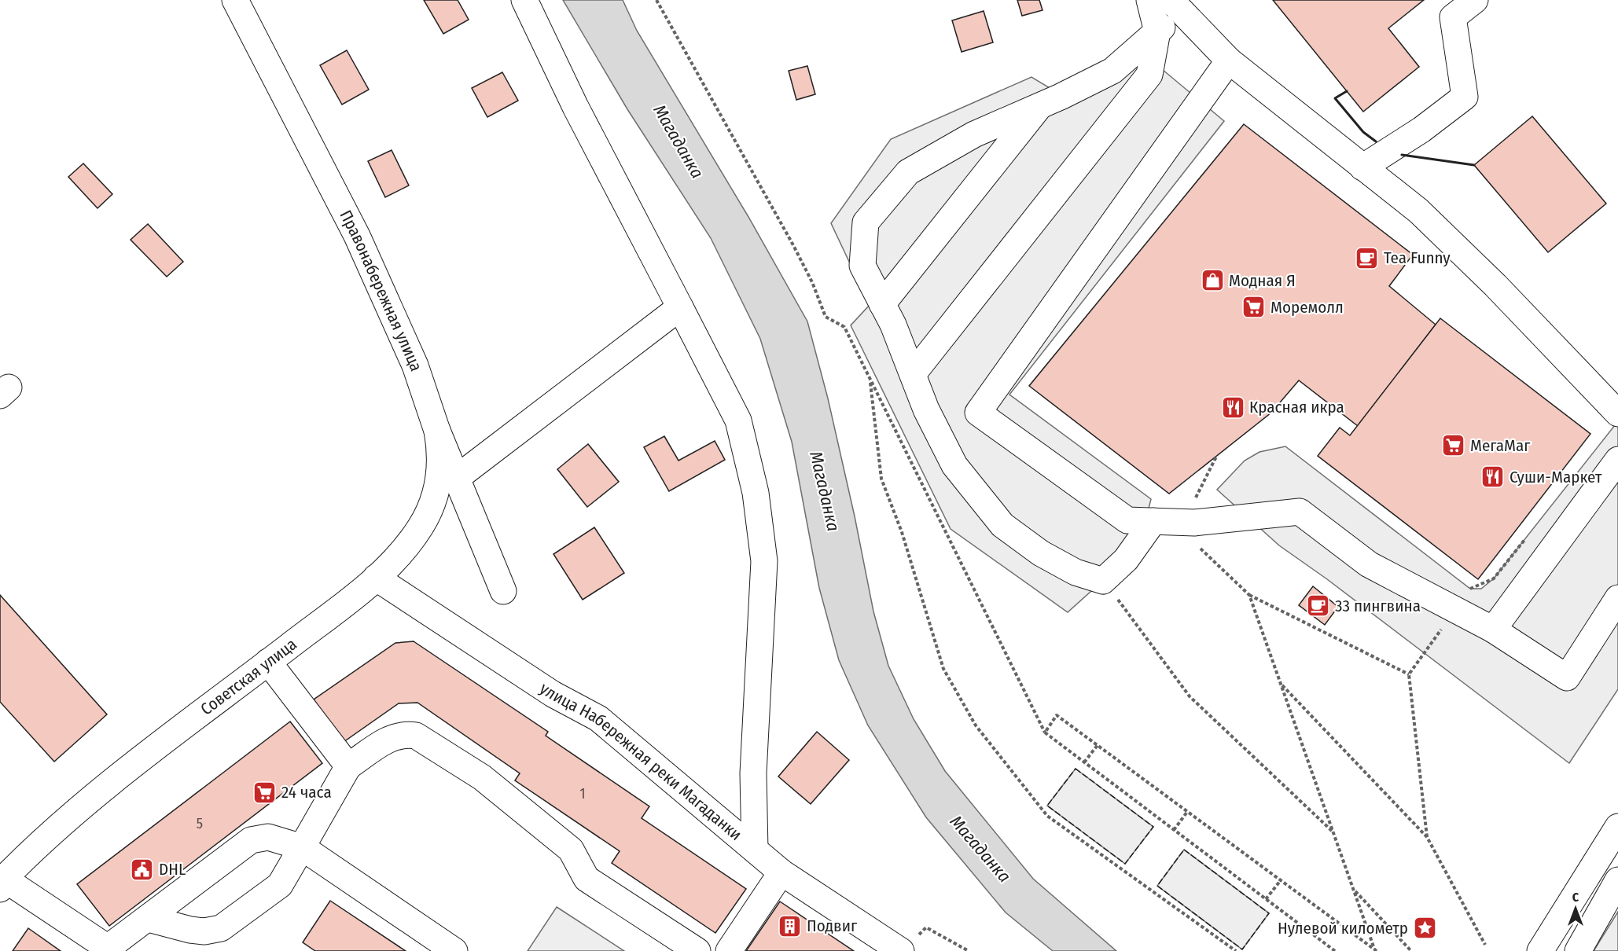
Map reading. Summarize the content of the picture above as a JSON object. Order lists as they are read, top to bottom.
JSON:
{
  "streets": {
    "street": ["Правонабережная улица", "Советская улица", "улица Набережная реки Магаданки"]
  },
  "crossings": [
    ["Правонабережная улица", "Советская улица"],
    ["Советская улица", "улица Набережная реки Магаданки"]
  ],
  "water": ["Магаданка"],
  "places": {
    "cafe": ["Tea Funny", "33 пингвина"],
    "shop": ["Модная Я"],
    "supermarket": ["Моремолл", "МегаМаг", "24 часа"],
    "restaurant": ["Красная икра", "Суши-Маркет"],
    "public building": ["DHL"],
    "building": ["Подвиг"],
    "place": ["Нулевой километр"]
  },
  "house_numbers": ["1", "5"],
  "north": "top"
}
